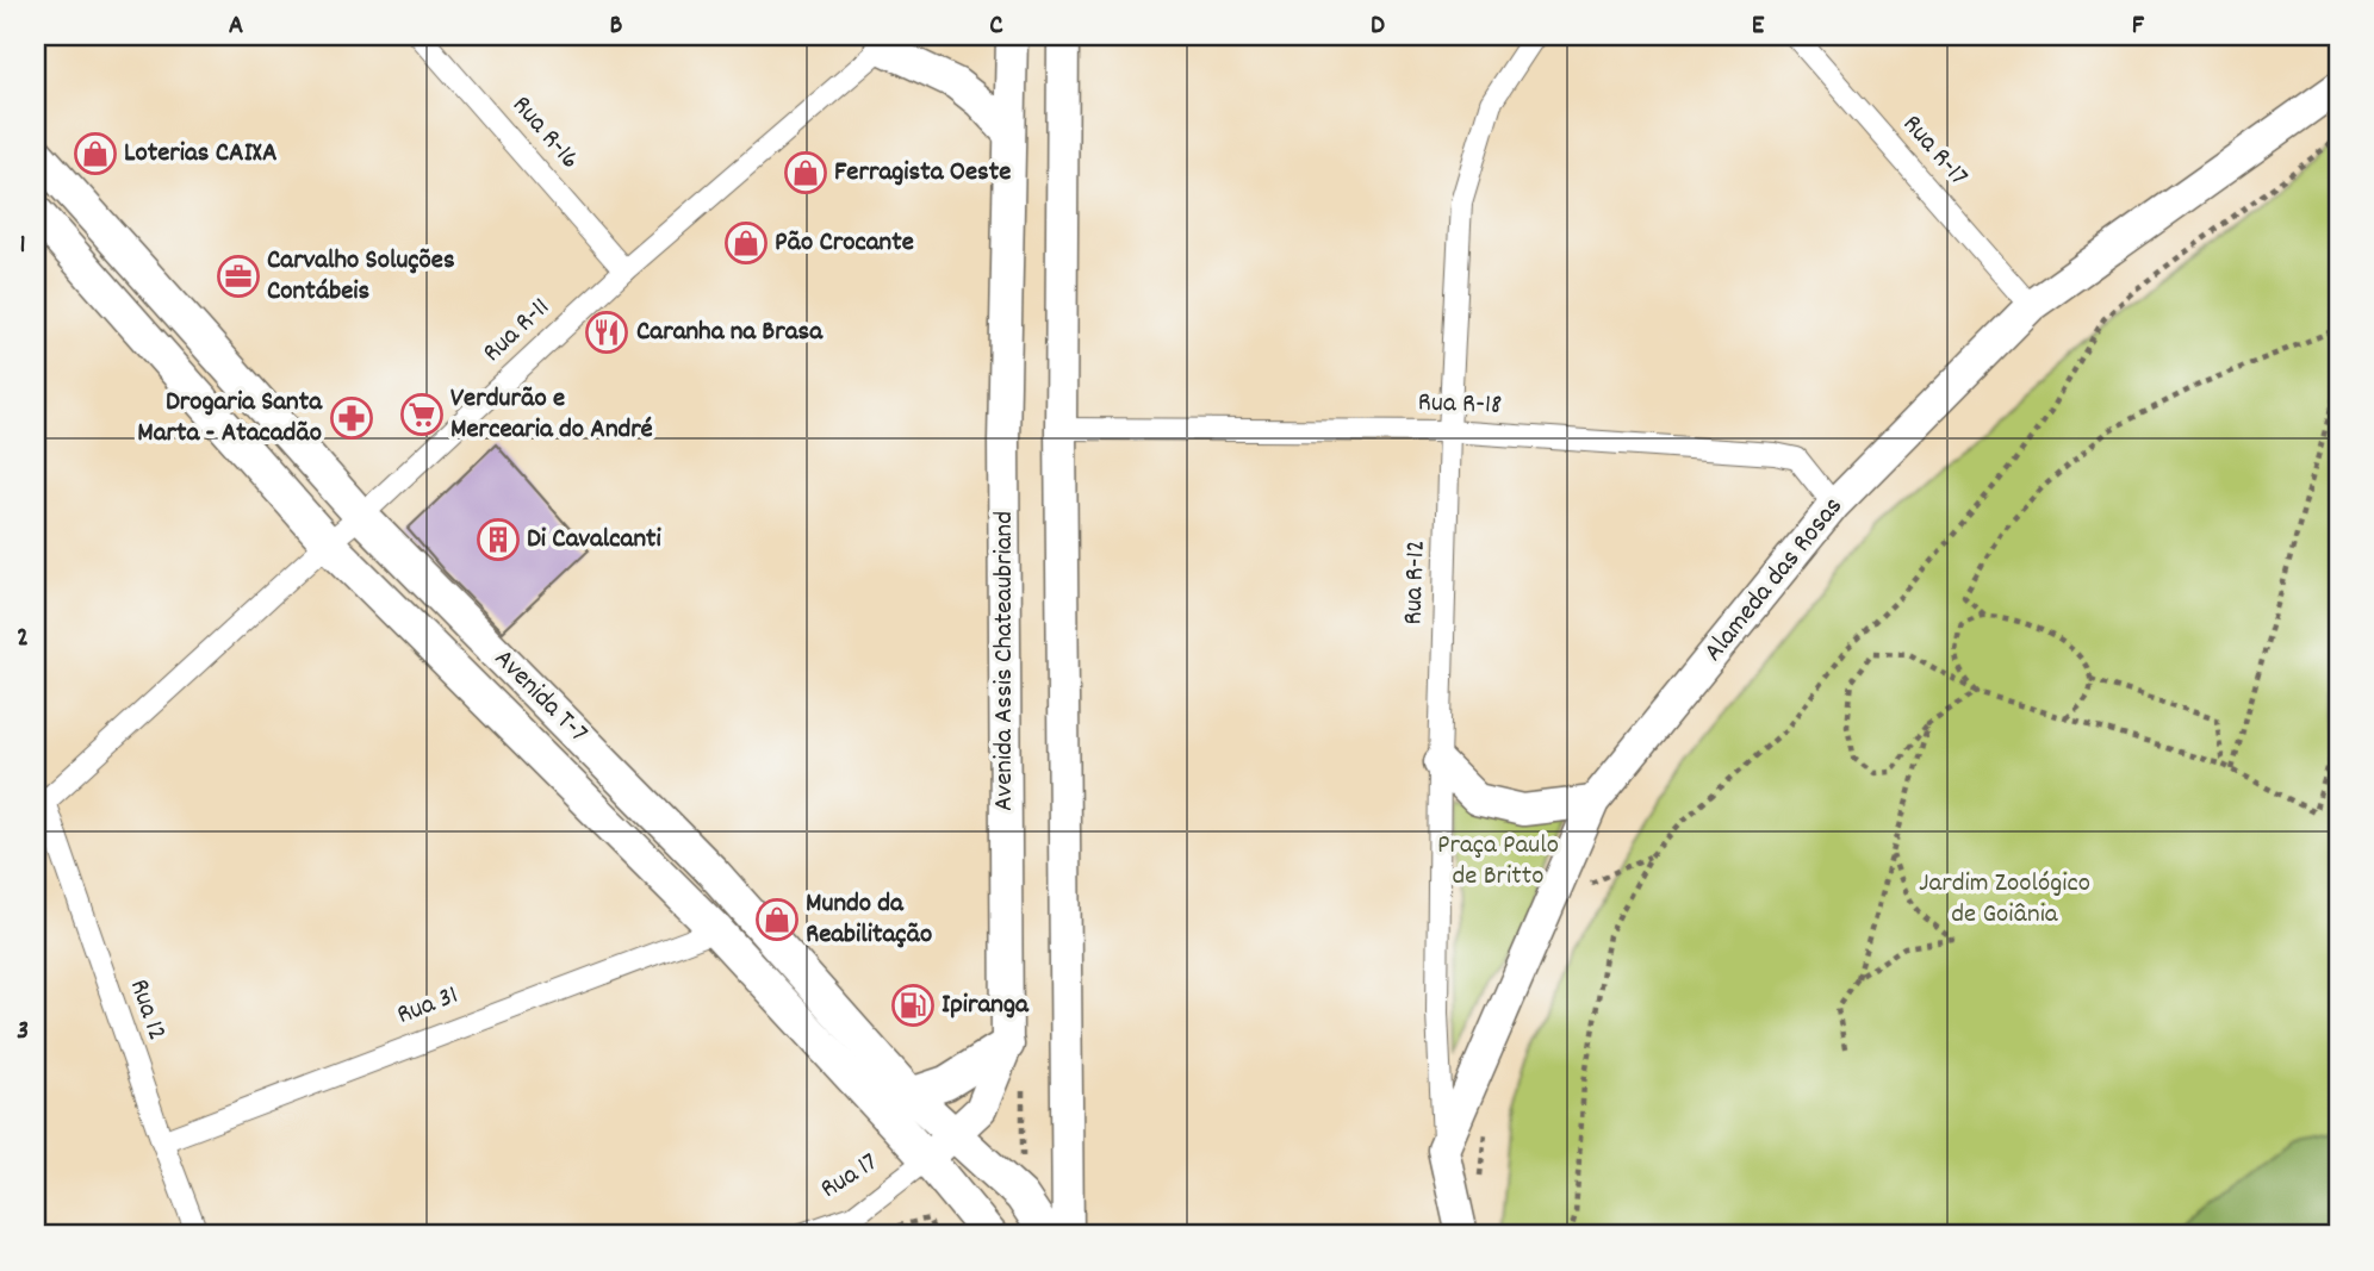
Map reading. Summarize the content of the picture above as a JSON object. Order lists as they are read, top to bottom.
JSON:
{
  "streets": {
    "main road": ["Alameda das Rosas", "Avenida Assis Chateaubriand", "Avenida T-7"],
    "street": [
      "Rua R-16",
      "Rua R-17",
      "Rua R-11",
      "Rua R-18",
      "Rua R-12",
      "Rua 31",
      "Rua 12",
      "Rua 17"
    ]
  },
  "crossings": [
    ["Rua R-16", "Rua R-11"],
    ["Rua R-17", "Alameda das Rosas"],
    ["Rua R-11", "Avenida T-7"],
    ["Rua R-11", "Rua 12"],
    ["Rua R-18", "Alameda das Rosas"],
    ["Rua R-18", "Rua R-12"],
    ["Rua R-18", "Avenida Assis Chateaubriand"],
    ["Alameda das Rosas", "Rua R-12"],
    ["Avenida Assis Chateaubriand", "Avenida T-7"],
    ["Avenida Assis Chateaubriand", "Rua 17"],
    ["Avenida T-7", "Rua 31"],
    ["Avenida T-7", "Rua 17"],
    ["Rua 31", "Rua 12"]
  ],
  "parks": ["Praça Paulo de Britto", "Jardim Zoológico de Goiânia"],
  "places": {
    "shop": [
      "Loterias CAIXA",
      "Ferragista Oeste",
      "Pão Crocante",
      "Mundo da Reabilitação"
    ],
    "office": ["Carvalho Soluções Contábeis"],
    "restaurant": ["Caranha na Brasa"],
    "supermarket": ["Verdurão e Mercearia do André"],
    "pharmacy": ["Drogaria Santa Marta - Atacadão"],
    "building": ["Di Cavalcanti"],
    "fuel station": ["Ipiranga"]
  },
  "grid": {
    "columns": [
      "A",
      "B",
      "C",
      "D",
      "E",
      "F"
    ],
    "rows": ["1", "2", "3"]
  }
}
